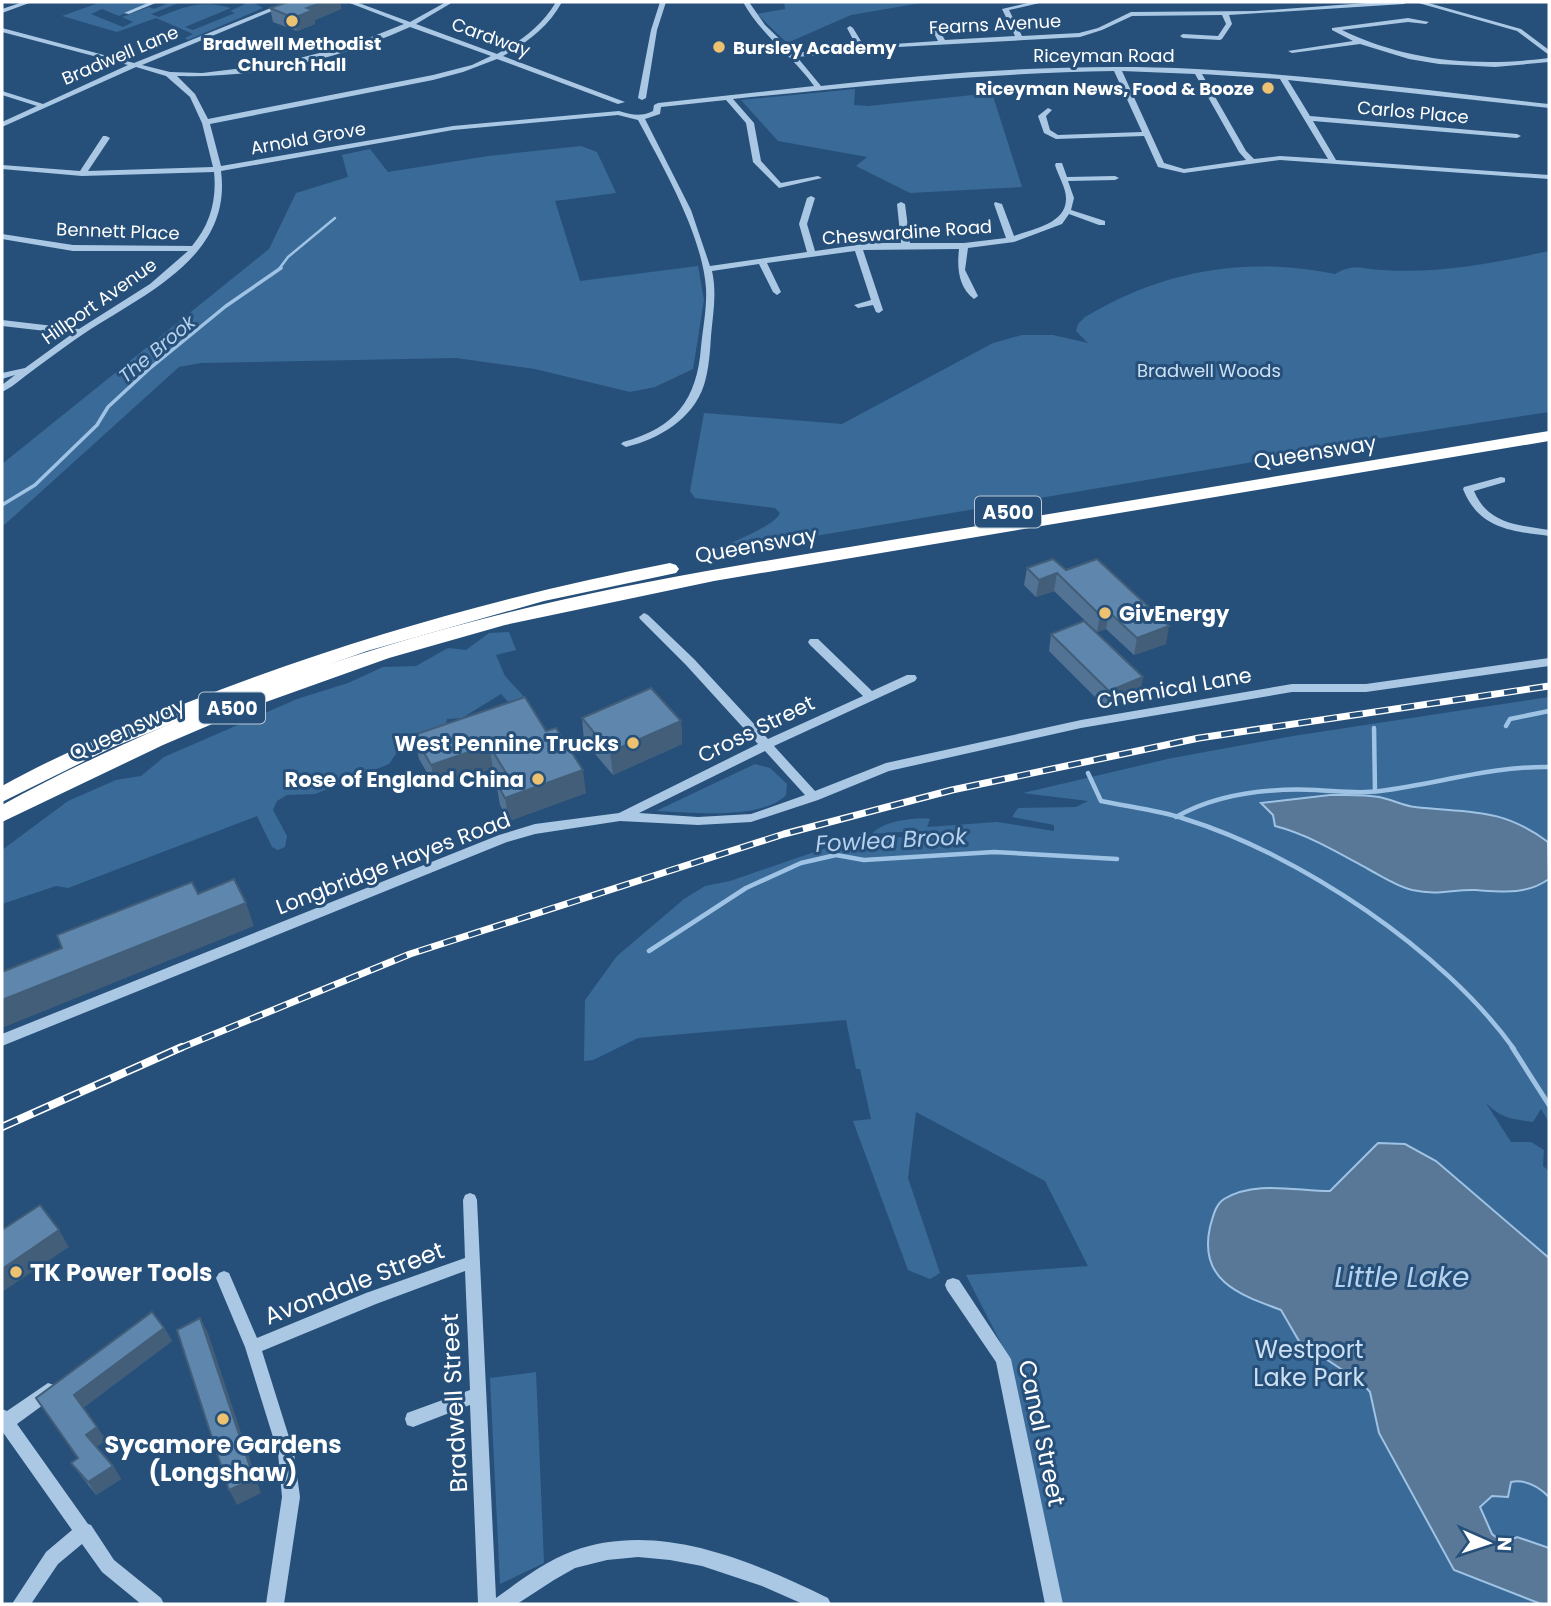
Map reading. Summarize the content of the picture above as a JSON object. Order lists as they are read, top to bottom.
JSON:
{
  "streets": {
    "highway": ["Queensway", "A500"],
    "street": [
      "Fearns Avenue",
      "Cardway",
      "Bradwell Lane",
      "Riceyman Road",
      "Carlos Place",
      "Arnold Grove",
      "Bennett Place",
      "Cheswardine Road",
      "Hillport Avenue",
      "Chemical Lane",
      "Cross Street",
      "Longbridge Hayes Road",
      "Avondale Street",
      "Bradwell Street",
      "Canal Street"
    ]
  },
  "crossings": [
    ["Bradwell Lane", "Hillport Avenue"],
    ["Arnold Grove", "Hillport Avenue"],
    ["Bennett Place", "Hillport Avenue"],
    ["Chemical Lane", "Longbridge Hayes Road"],
    ["Cross Street", "Longbridge Hayes Road"],
    ["Avondale Street", "Bradwell Street"]
  ],
  "water": ["The Brook", "Fowlea Brook", "Little Lake"],
  "parks": ["Bradwell Woods", "Westport Lake Park"],
  "places": [
    "Bradwell Methodist Church Hall",
    "Bursley Academy",
    "Riceyman News, Food & Booze",
    "GivEnergy",
    "West Pennine Trucks",
    "Rose of England China",
    "TK Power Tools",
    "Sycamore Gardens (Longshaw)"
  ],
  "north": "right"
}
